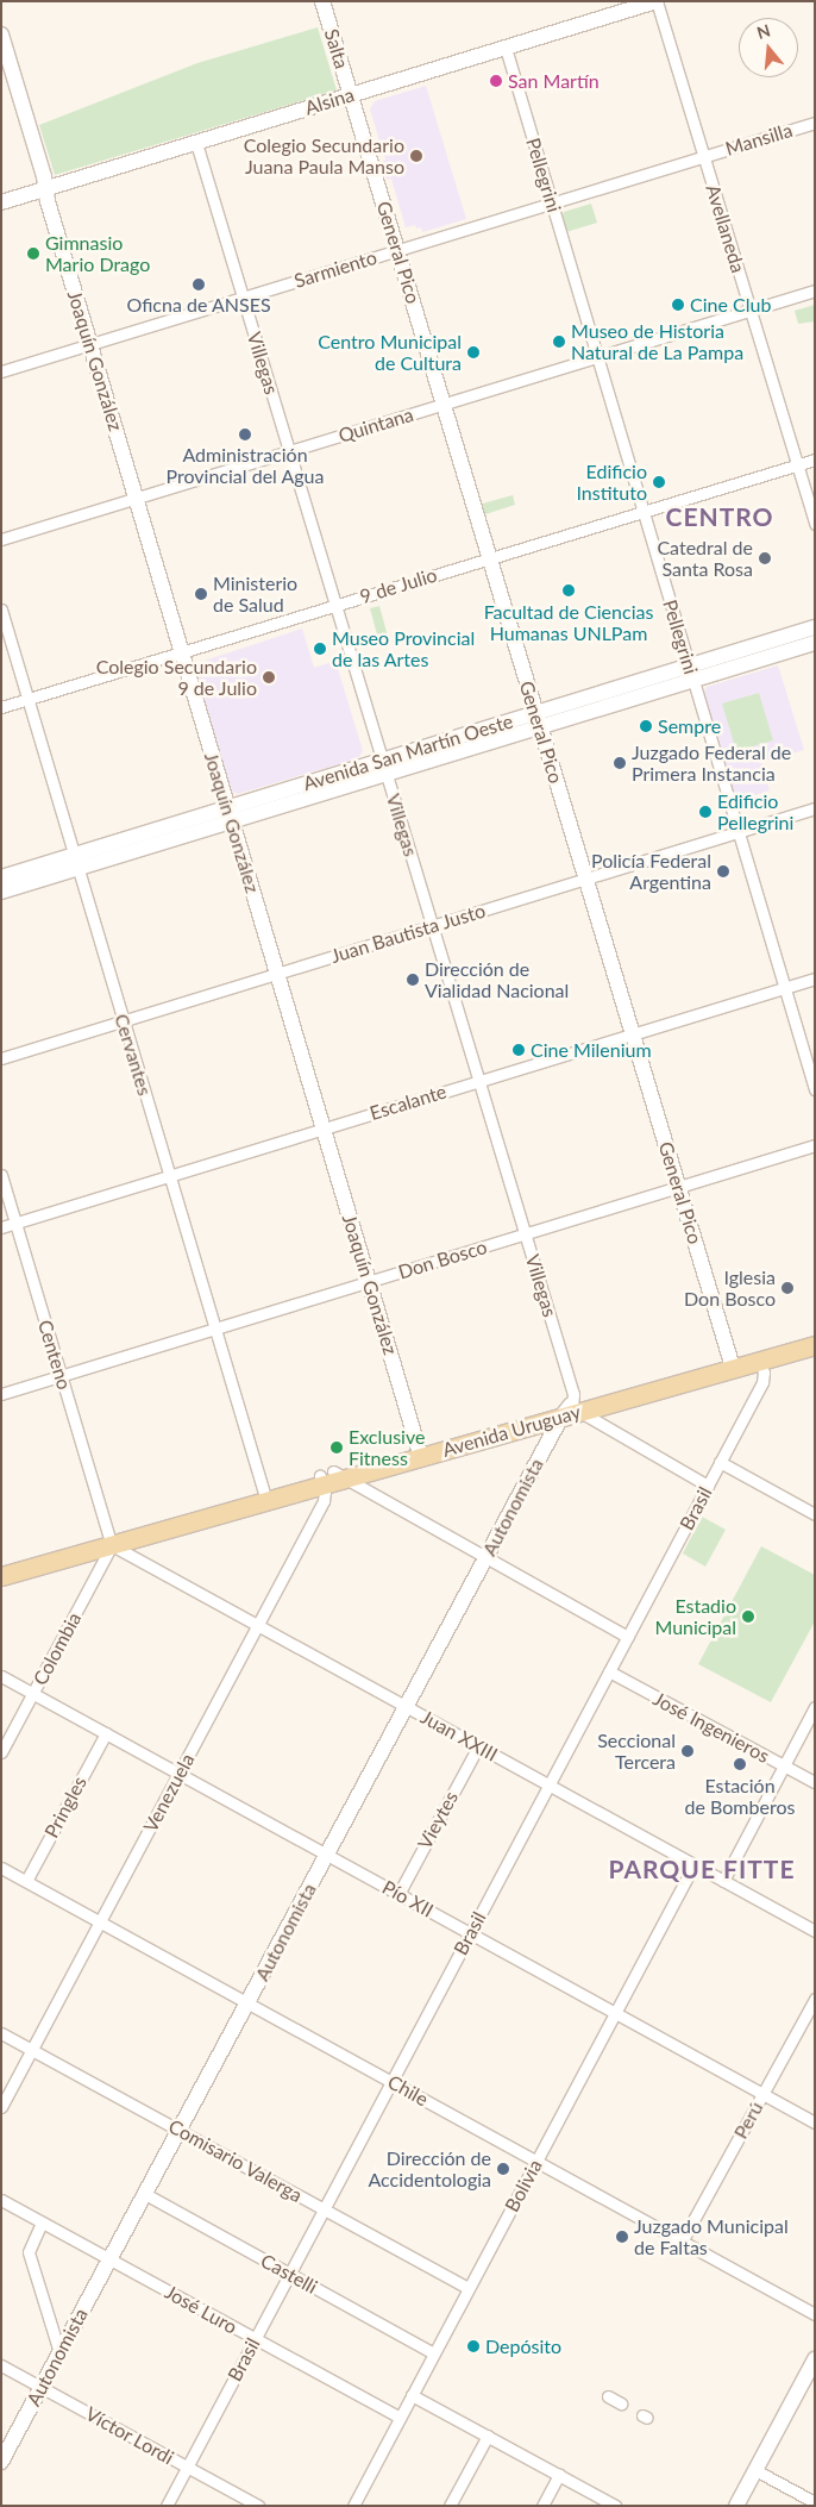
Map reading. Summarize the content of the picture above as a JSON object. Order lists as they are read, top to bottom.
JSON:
{
  "streets": {
    "main road": ["Avenida Uruguay"],
    "street": [
      "Salta",
      "Alsina",
      "Mansilla",
      "Pellegrini",
      "Avellaneda",
      "General Pico",
      "Sarmiento",
      "Joaquín González",
      "Villegas",
      "Quintana",
      "9 de Julio",
      "Avenida San Martín Oeste",
      "Juan Bautista Justo",
      "Cervantes",
      "Escalante",
      "Don Bosco",
      "Centeno",
      "Autonomista",
      "Brasil",
      "Colombia",
      "José Ingenieros",
      "Juan XXIII",
      "Venezuela",
      "Pringles",
      "Vieytes",
      "Pío XII",
      "Chile",
      "Perú",
      "Comisario Valerga",
      "Bolivia",
      "Castelli",
      "José Luro",
      "Víctor Lordi"
    ]
  },
  "crossings": [
    ["Salta", "Alsina"],
    ["Salta", "General Pico"],
    ["Alsina", "Pellegrini"],
    ["Alsina", "Avellaneda"],
    ["Alsina", "General Pico"],
    ["Alsina", "Joaquín González"],
    ["Alsina", "Villegas"],
    ["Mansilla", "Avellaneda"],
    ["Mansilla", "Sarmiento"],
    ["Pellegrini", "Sarmiento"],
    ["Pellegrini", "Quintana"],
    ["Pellegrini", "9 de Julio"],
    ["Pellegrini", "Avenida San Martín Oeste"],
    ["Pellegrini", "Juan Bautista Justo"],
    ["Pellegrini", "Escalante"],
    ["Avellaneda", "Sarmiento"],
    ["Avellaneda", "Quintana"],
    ["Avellaneda", "9 de Julio"],
    ["General Pico", "Sarmiento"],
    ["General Pico", "Quintana"],
    ["General Pico", "9 de Julio"],
    ["General Pico", "Avenida San Martín Oeste"],
    ["General Pico", "Juan Bautista Justo"],
    ["General Pico", "Escalante"],
    ["General Pico", "Don Bosco"],
    ["General Pico", "Avenida Uruguay"],
    ["Sarmiento", "Joaquín González"],
    ["Sarmiento", "Villegas"],
    ["Joaquín González", "Quintana"],
    ["Joaquín González", "9 de Julio"],
    ["Joaquín González", "Avenida San Martín Oeste"],
    ["Joaquín González", "Juan Bautista Justo"],
    ["Joaquín González", "Escalante"],
    ["Joaquín González", "Don Bosco"],
    ["Joaquín González", "Avenida Uruguay"],
    ["Villegas", "Quintana"],
    ["Villegas", "9 de Julio"],
    ["Villegas", "Avenida San Martín Oeste"],
    ["Villegas", "Juan Bautista Justo"],
    ["Villegas", "Escalante"],
    ["Villegas", "Don Bosco"],
    ["Villegas", "Avenida Uruguay"],
    ["Villegas", "Autonomista"],
    ["9 de Julio", "Cervantes"],
    ["Avenida San Martín Oeste", "Cervantes"],
    ["Juan Bautista Justo", "Cervantes"],
    ["Cervantes", "Escalante"],
    ["Cervantes", "Don Bosco"],
    ["Cervantes", "Avenida Uruguay"],
    ["Escalante", "Centeno"],
    ["Don Bosco", "Centeno"],
    ["Centeno", "Avenida Uruguay"],
    ["Centeno", "Colombia"],
    ["Centeno", "Juan XXIII"],
    ["Avenida Uruguay", "Autonomista"],
    ["Avenida Uruguay", "Brasil"],
    ["Avenida Uruguay", "Colombia"],
    ["Avenida Uruguay", "Juan XXIII"],
    ["Avenida Uruguay", "Venezuela"],
    ["Autonomista", "Juan XXIII"],
    ["Autonomista", "Pío XII"],
    ["Autonomista", "Chile"],
    ["Autonomista", "Comisario Valerga"],
    ["Autonomista", "Castelli"],
    ["Autonomista", "José Luro"],
    ["Autonomista", "Víctor Lordi"],
    ["Brasil", "José Ingenieros"],
    ["Brasil", "Juan XXIII"],
    ["Brasil", "Pío XII"],
    ["Brasil", "Chile"],
    ["Brasil", "Comisario Valerga"],
    ["Brasil", "Castelli"],
    ["Brasil", "José Luro"],
    ["Brasil", "Víctor Lordi"],
    ["Colombia", "Juan XXIII"],
    ["Colombia", "Pío XII"],
    ["Juan XXIII", "Venezuela"],
    ["Juan XXIII", "Vieytes"],
    ["Juan XXIII", "Bolivia"],
    ["Venezuela", "Pío XII"],
    ["Venezuela", "Chile"],
    ["Venezuela", "Comisario Valerga"],
    ["Pringles", "Pío XII"],
    ["Pringles", "Chile"],
    ["Vieytes", "Pío XII"],
    ["Pío XII", "Perú"],
    ["Pío XII", "Bolivia"],
    ["Chile", "Perú"],
    ["Chile", "Bolivia"],
    ["Comisario Valerga", "Bolivia"],
    ["Bolivia", "Castelli"],
    ["Bolivia", "José Luro"]
  ],
  "districts": ["CENTRO", "PARQUE FITTE"],
  "places": [
    "San Martín",
    "Colegio Secundario Juana Paula Manso",
    "Gimnasio Mario Drago",
    "Oficna de ANSES",
    "Cine Club",
    "Museo de Historia Natural de La Pampa",
    "Centro Municipal de Cultura",
    "Administración Provincial del Agua",
    "Edificio Instituto",
    "Catedral de Santa Rosa",
    "Facultad de Ciencias Humanas UNLPam",
    "Ministerio de Salud",
    "Museo Provincial de las Artes",
    "Colegio Secundario 9 de Julio",
    "Sempre",
    "Juzgado Federal de Primera Instancia",
    "Edificio Pellegrini",
    "Policía Federal Argentina",
    "Dirección de Vialidad Nacional",
    "Cine Milenium",
    "Iglesia Don Bosco",
    "Exclusive Fitness",
    "Estadio Municipal",
    "Seccional Tercera",
    "Estación de Bomberos",
    "Dirección de Accidentologia",
    "Juzgado Municipal de Faltas",
    "Depósito"
  ],
  "north": "top"
}
